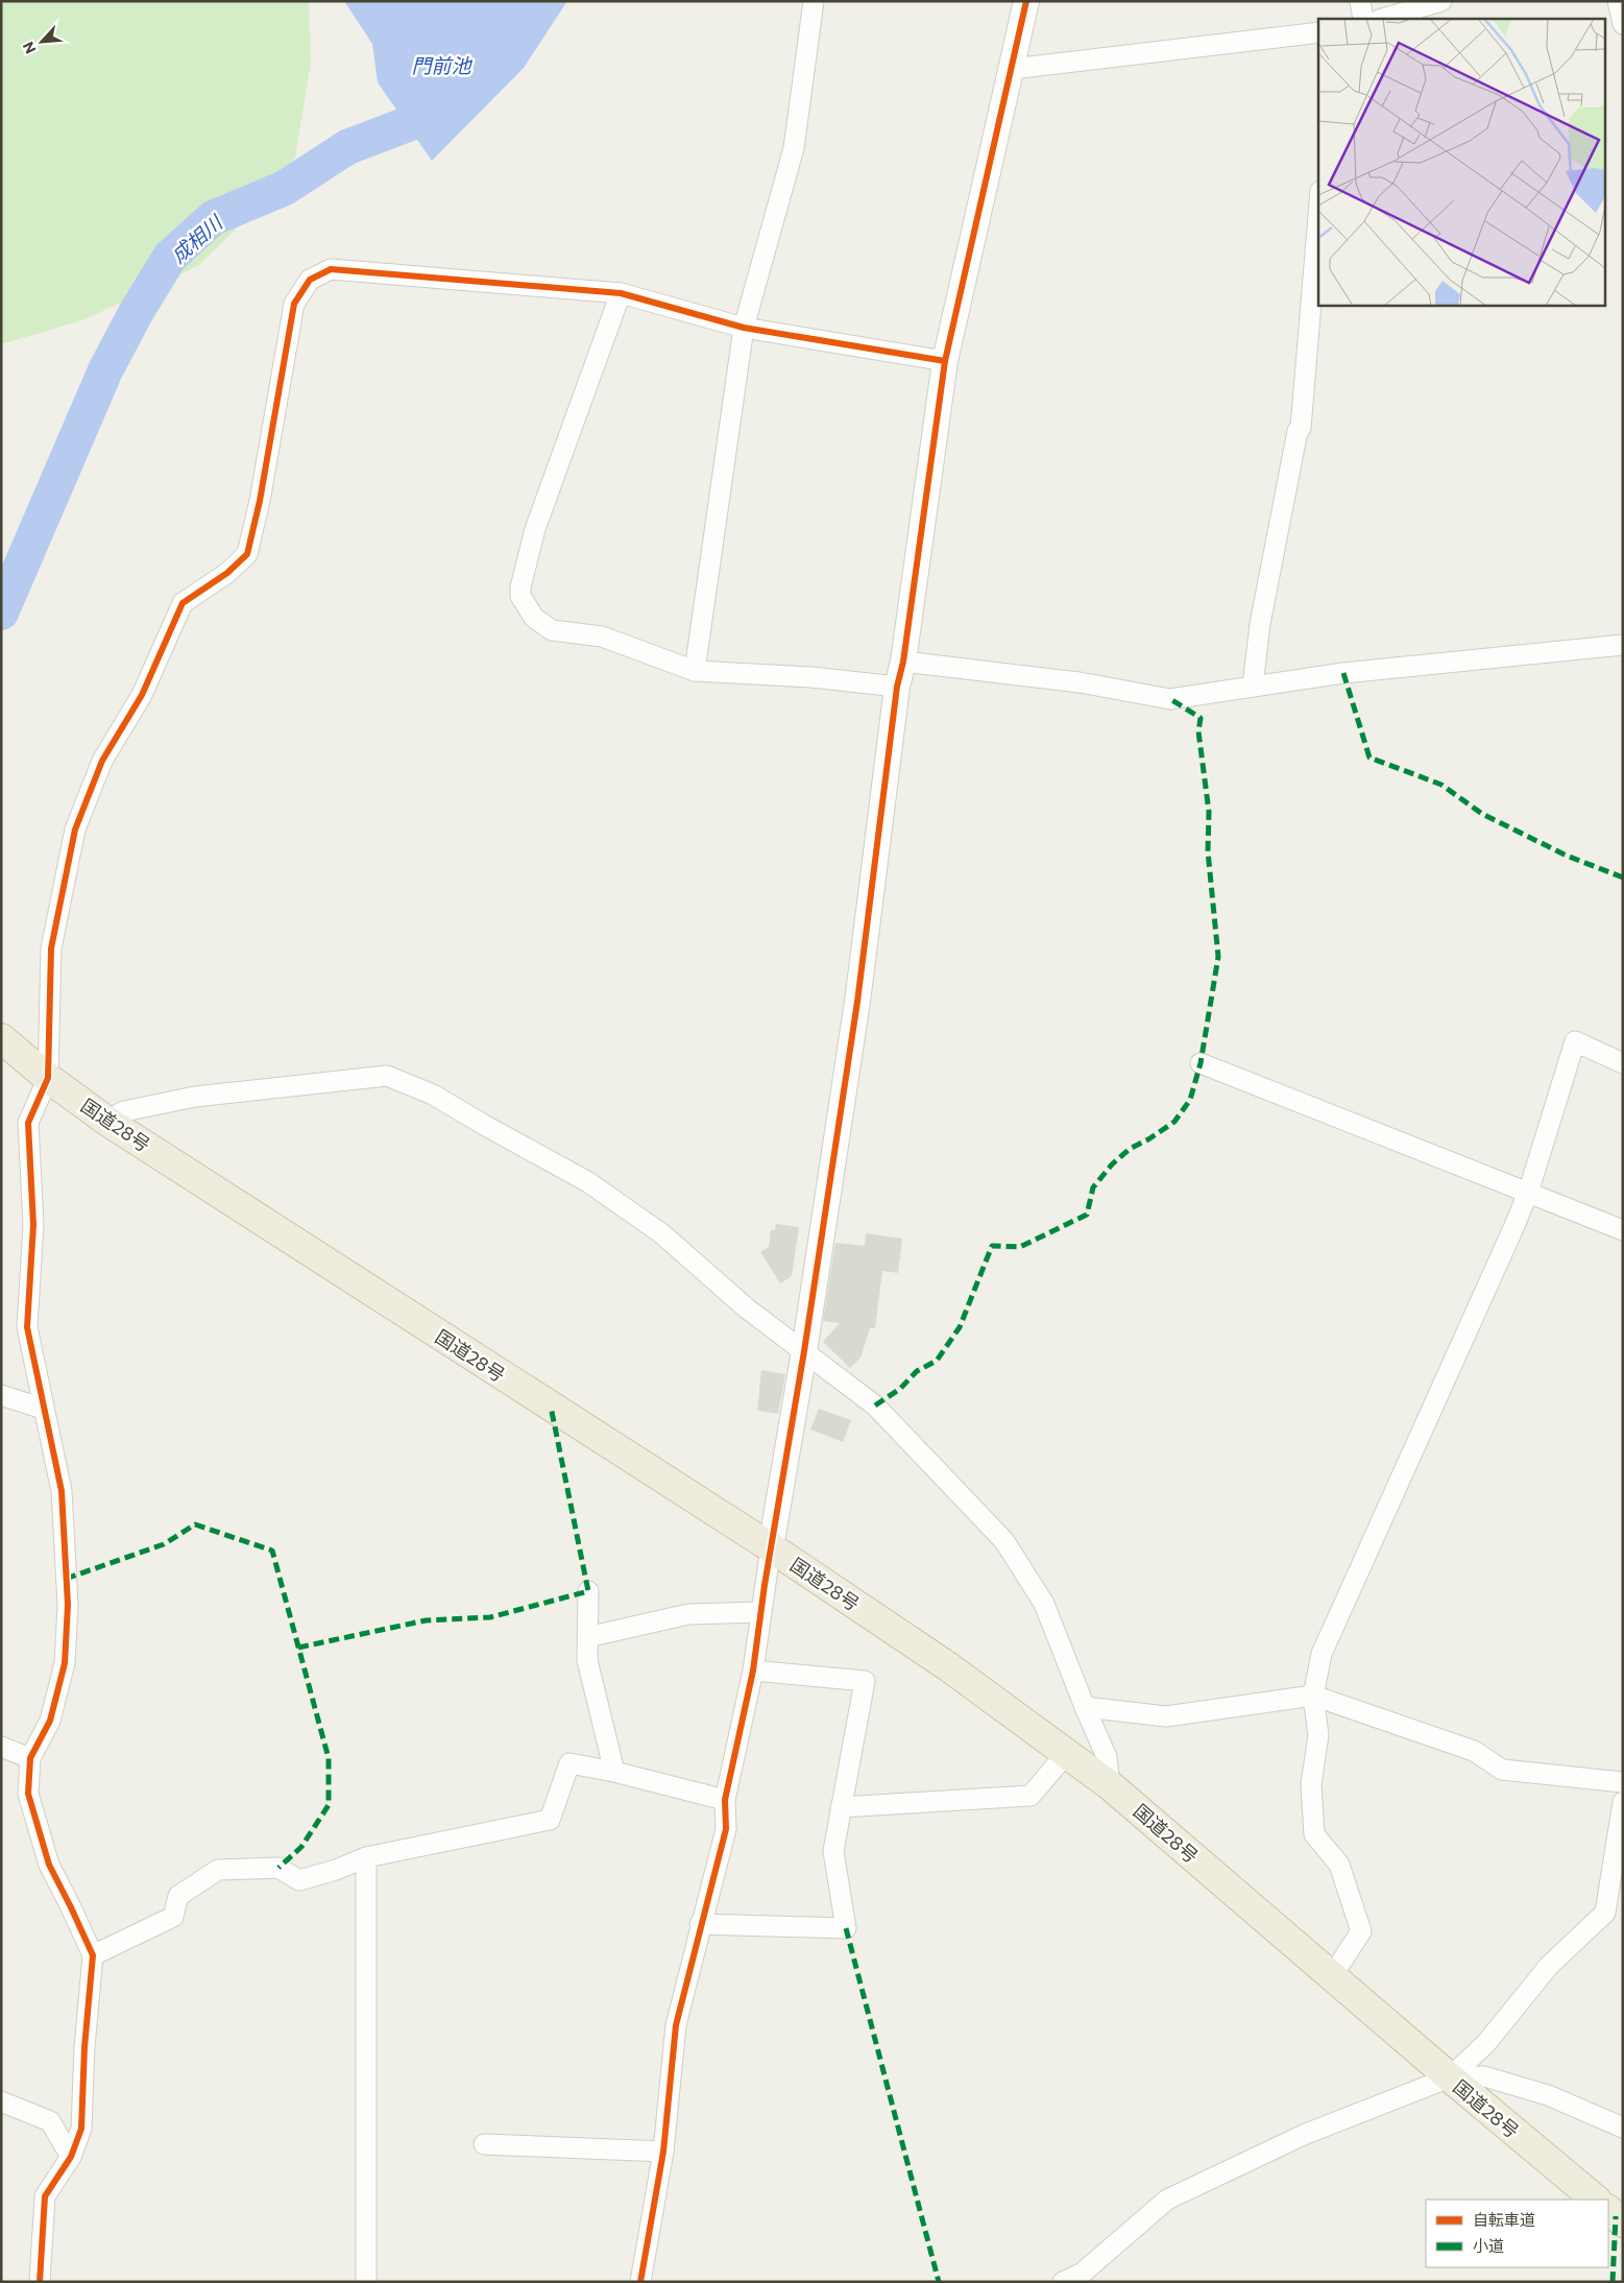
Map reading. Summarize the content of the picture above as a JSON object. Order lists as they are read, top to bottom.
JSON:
{
  "streets": {
    "highway": ["国道28号"]
  },
  "water": ["門前池", "成相川"],
  "legend": ["自転車道", "小道"],
  "north": "bottom left"
}
